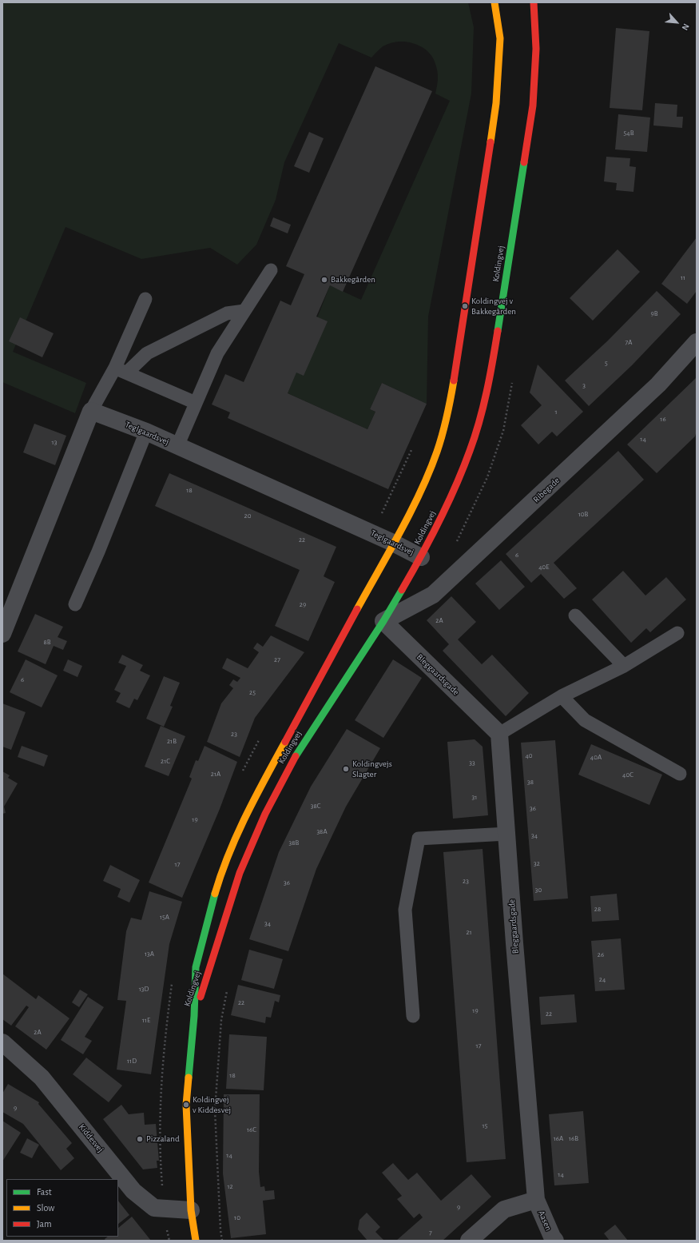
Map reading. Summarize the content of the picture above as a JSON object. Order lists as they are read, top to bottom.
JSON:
{
  "streets": {
    "main road": ["Koldingvej"],
    "street": [
      "Teglgaardsvej",
      "Ribegade",
      "Bleggaardsgade",
      "Kiddesvej",
      "Aasen"
    ]
  },
  "crossings": [
    ["Koldingvej", "Teglgaardsvej"],
    ["Koldingvej", "Ribegade"],
    ["Koldingvej", "Bleggaardsgade"],
    ["Koldingvej", "Kiddesvej"],
    ["Ribegade", "Bleggaardsgade"],
    ["Bleggaardsgade", "Aasen"]
  ],
  "places": [
    "Bakkegården",
    "Koldingvej v Bakkegården",
    "Koldingvejs Slagter",
    "Koldingvej v Kiddesvej",
    "Pizzaland"
  ],
  "house_numbers": [
    "54B",
    "11",
    "9B",
    "7A",
    "5",
    "3",
    "1",
    "16",
    "14",
    "13",
    "18",
    "10B",
    "20",
    "22",
    "6",
    "40E",
    "29",
    "2A",
    "8B",
    "27",
    "6",
    "25",
    "23",
    "21B",
    "40",
    "40A",
    "21C",
    "33",
    "21A",
    "40C",
    "38",
    "31",
    "38C",
    "36",
    "19",
    "38A",
    "34",
    "38B",
    "32",
    "17",
    "23",
    "36",
    "30",
    "28",
    "15A",
    "34",
    "21",
    "13A",
    "26",
    "24",
    "13D",
    "22",
    "19",
    "22",
    "11E",
    "2A",
    "17",
    "11D",
    "18",
    "9",
    "15",
    "16C",
    "16A",
    "16B",
    "14",
    "14",
    "12",
    "9",
    "10",
    "7"
  ],
  "legend": ["Fast", "Slow", "Jam"],
  "north": "bottom right"
}
